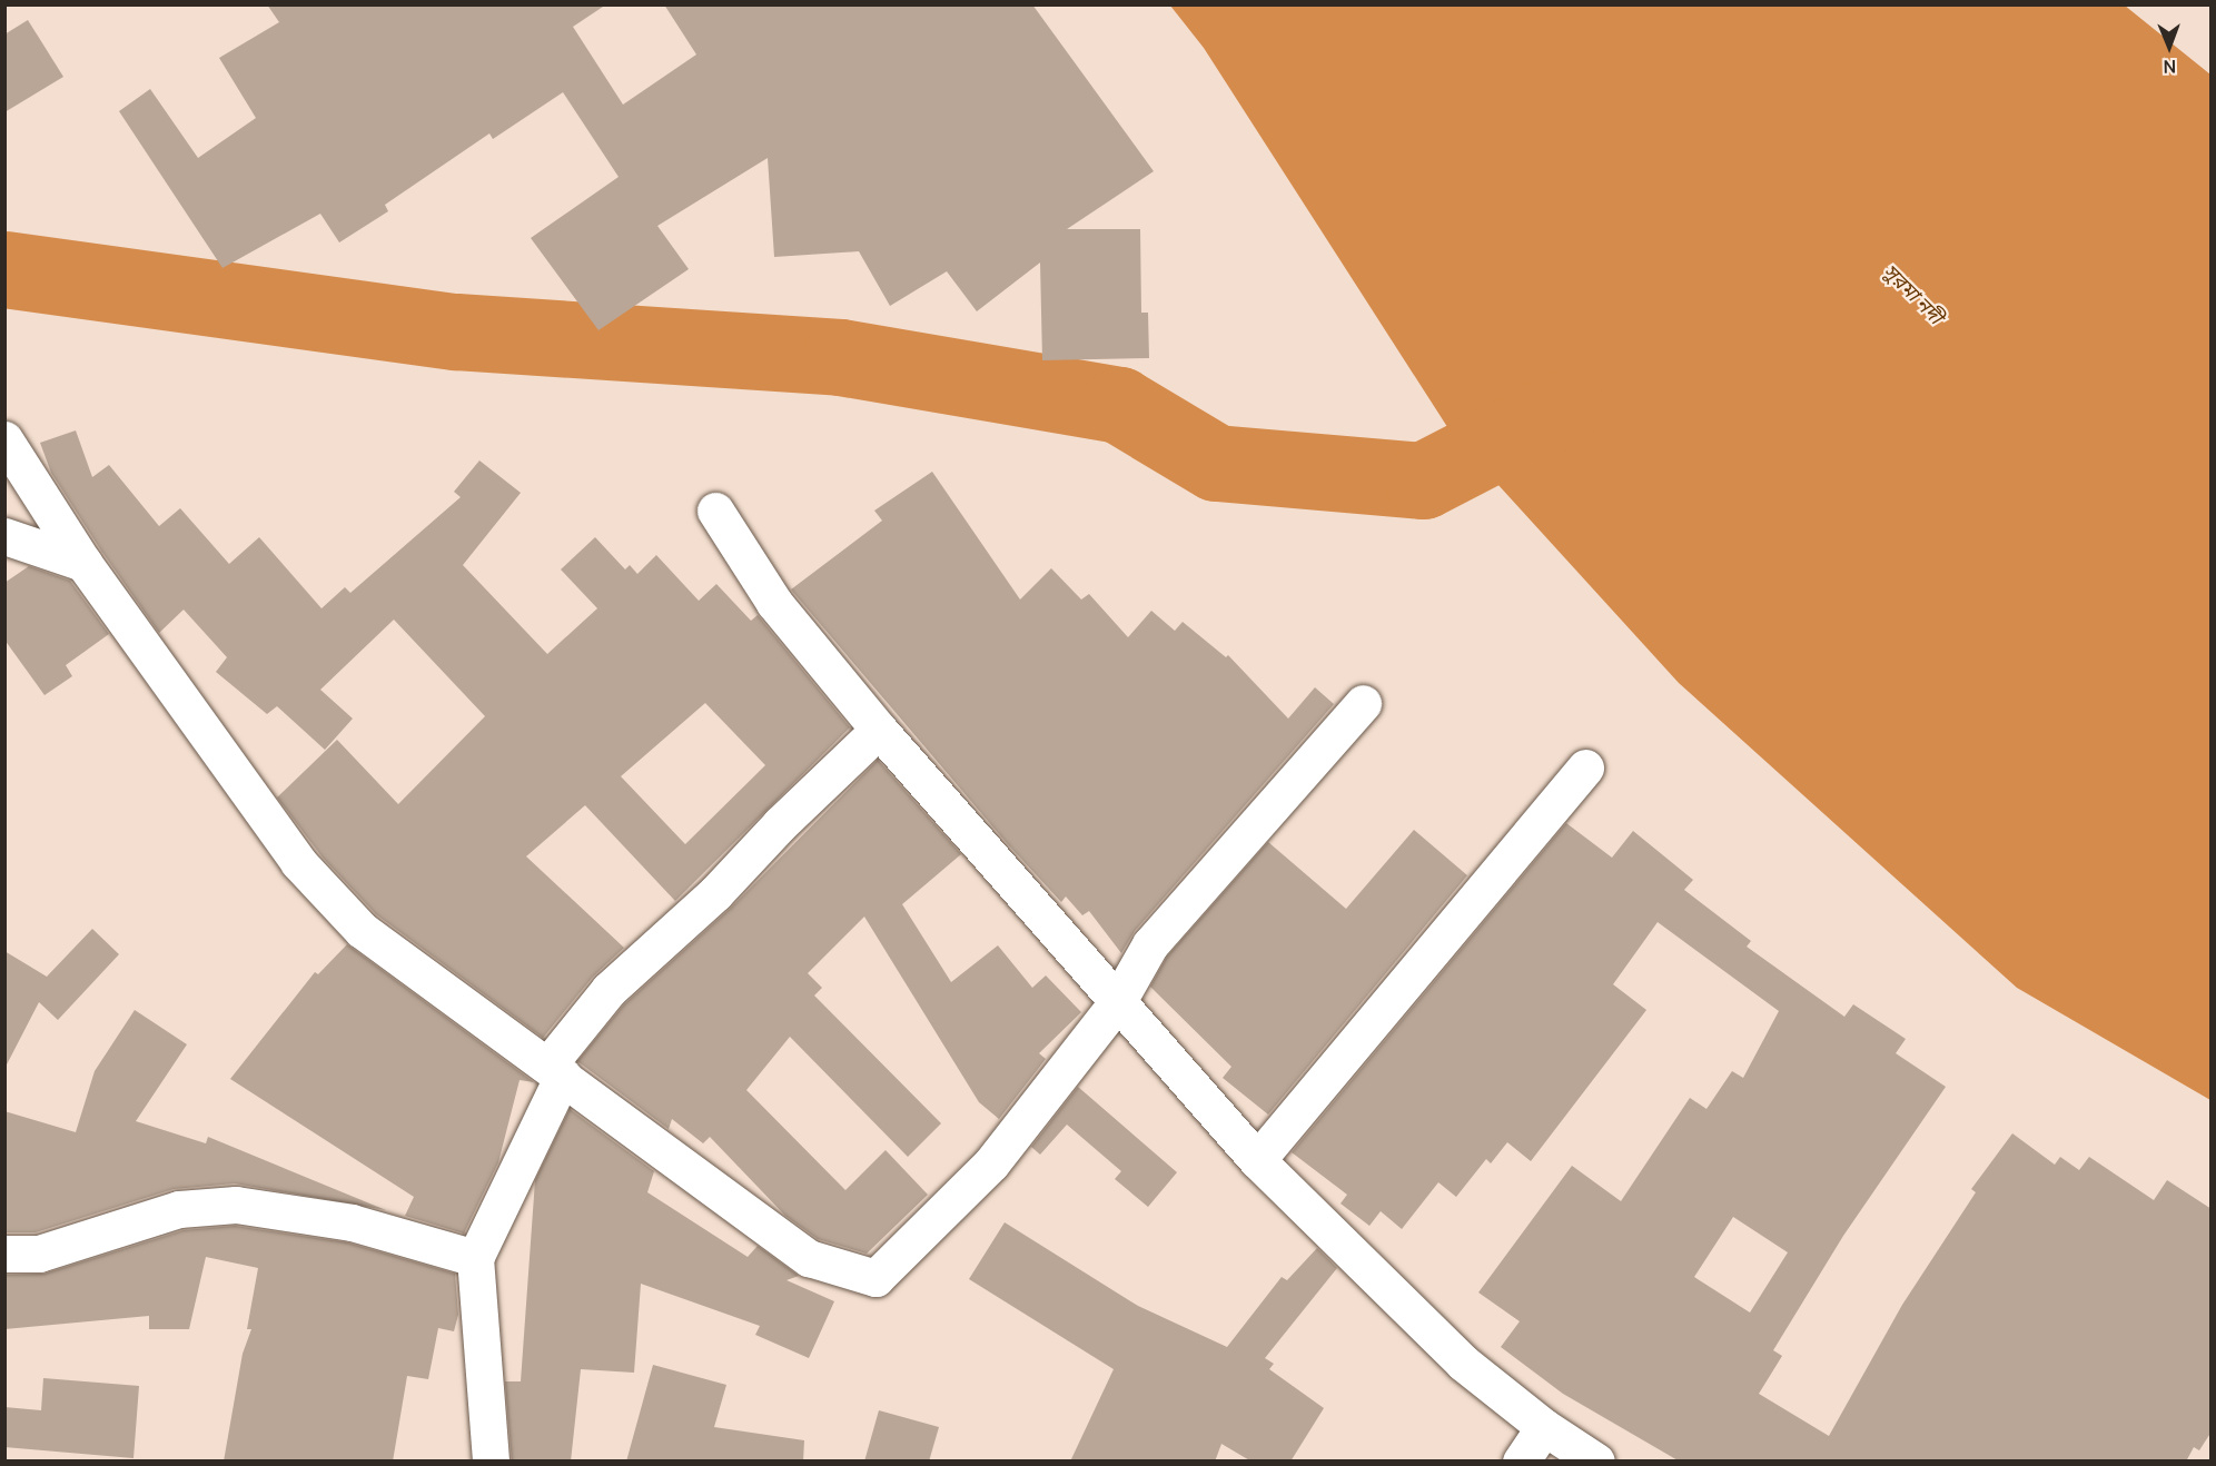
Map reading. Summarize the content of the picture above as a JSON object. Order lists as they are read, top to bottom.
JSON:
{
  "water": ["সুরমা নদী"],
  "north": "bottom"
}
